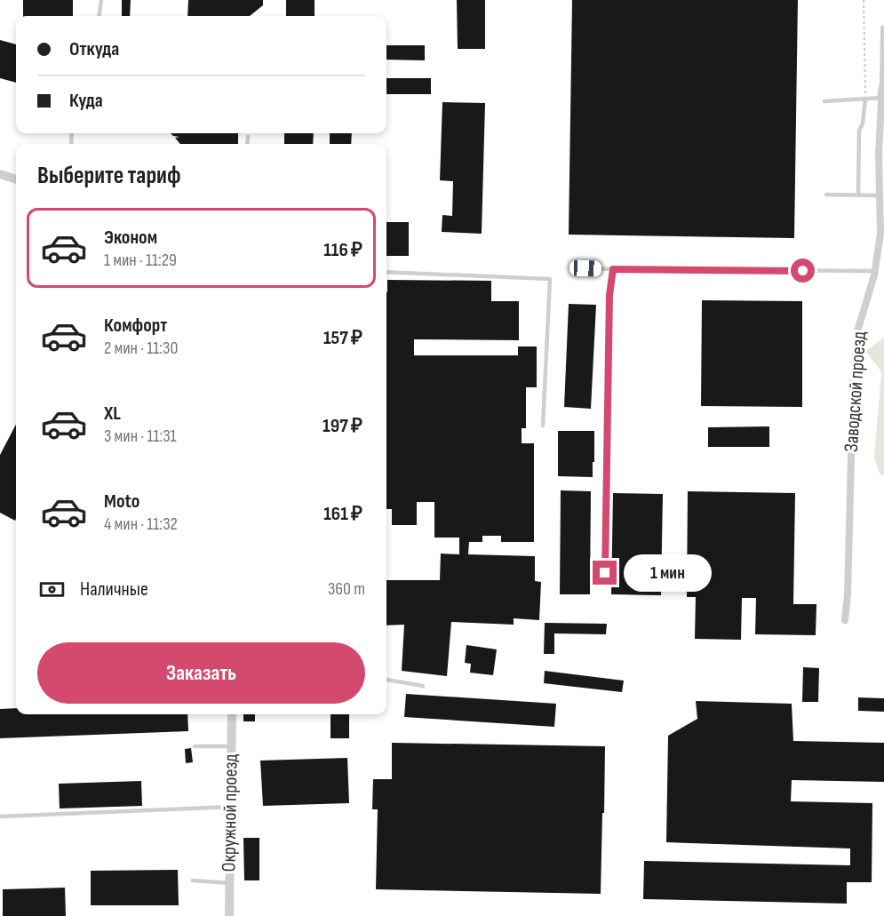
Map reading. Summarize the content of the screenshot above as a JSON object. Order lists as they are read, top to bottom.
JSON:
{
  "streets": {
    "street": ["Заводской проезд", "Окружной проезд"]
  },
  "page": {
    "banner": ["Откуда", "Куда"],
    "heading": "Выберите тариф",
    "list": [
      {
        "name": "Эконом",
        "note": "1 мин · 11:29",
        "value": "116 ₽"
      },
      {
        "name": "Комфорт",
        "note": "2 мин · 11:30",
        "value": "157 ₽"
      },
      {
        "name": "XL",
        "note": "3 мин · 11:31",
        "value": "197 ₽"
      },
      {
        "name": "Moto",
        "note": "4 мин · 11:32",
        "value": "161 ₽"
      }
    ],
    "bubble": "1 мин",
    "pay": ["Наличные", "360 m"],
    "buttons": "Заказать"
  }
}
